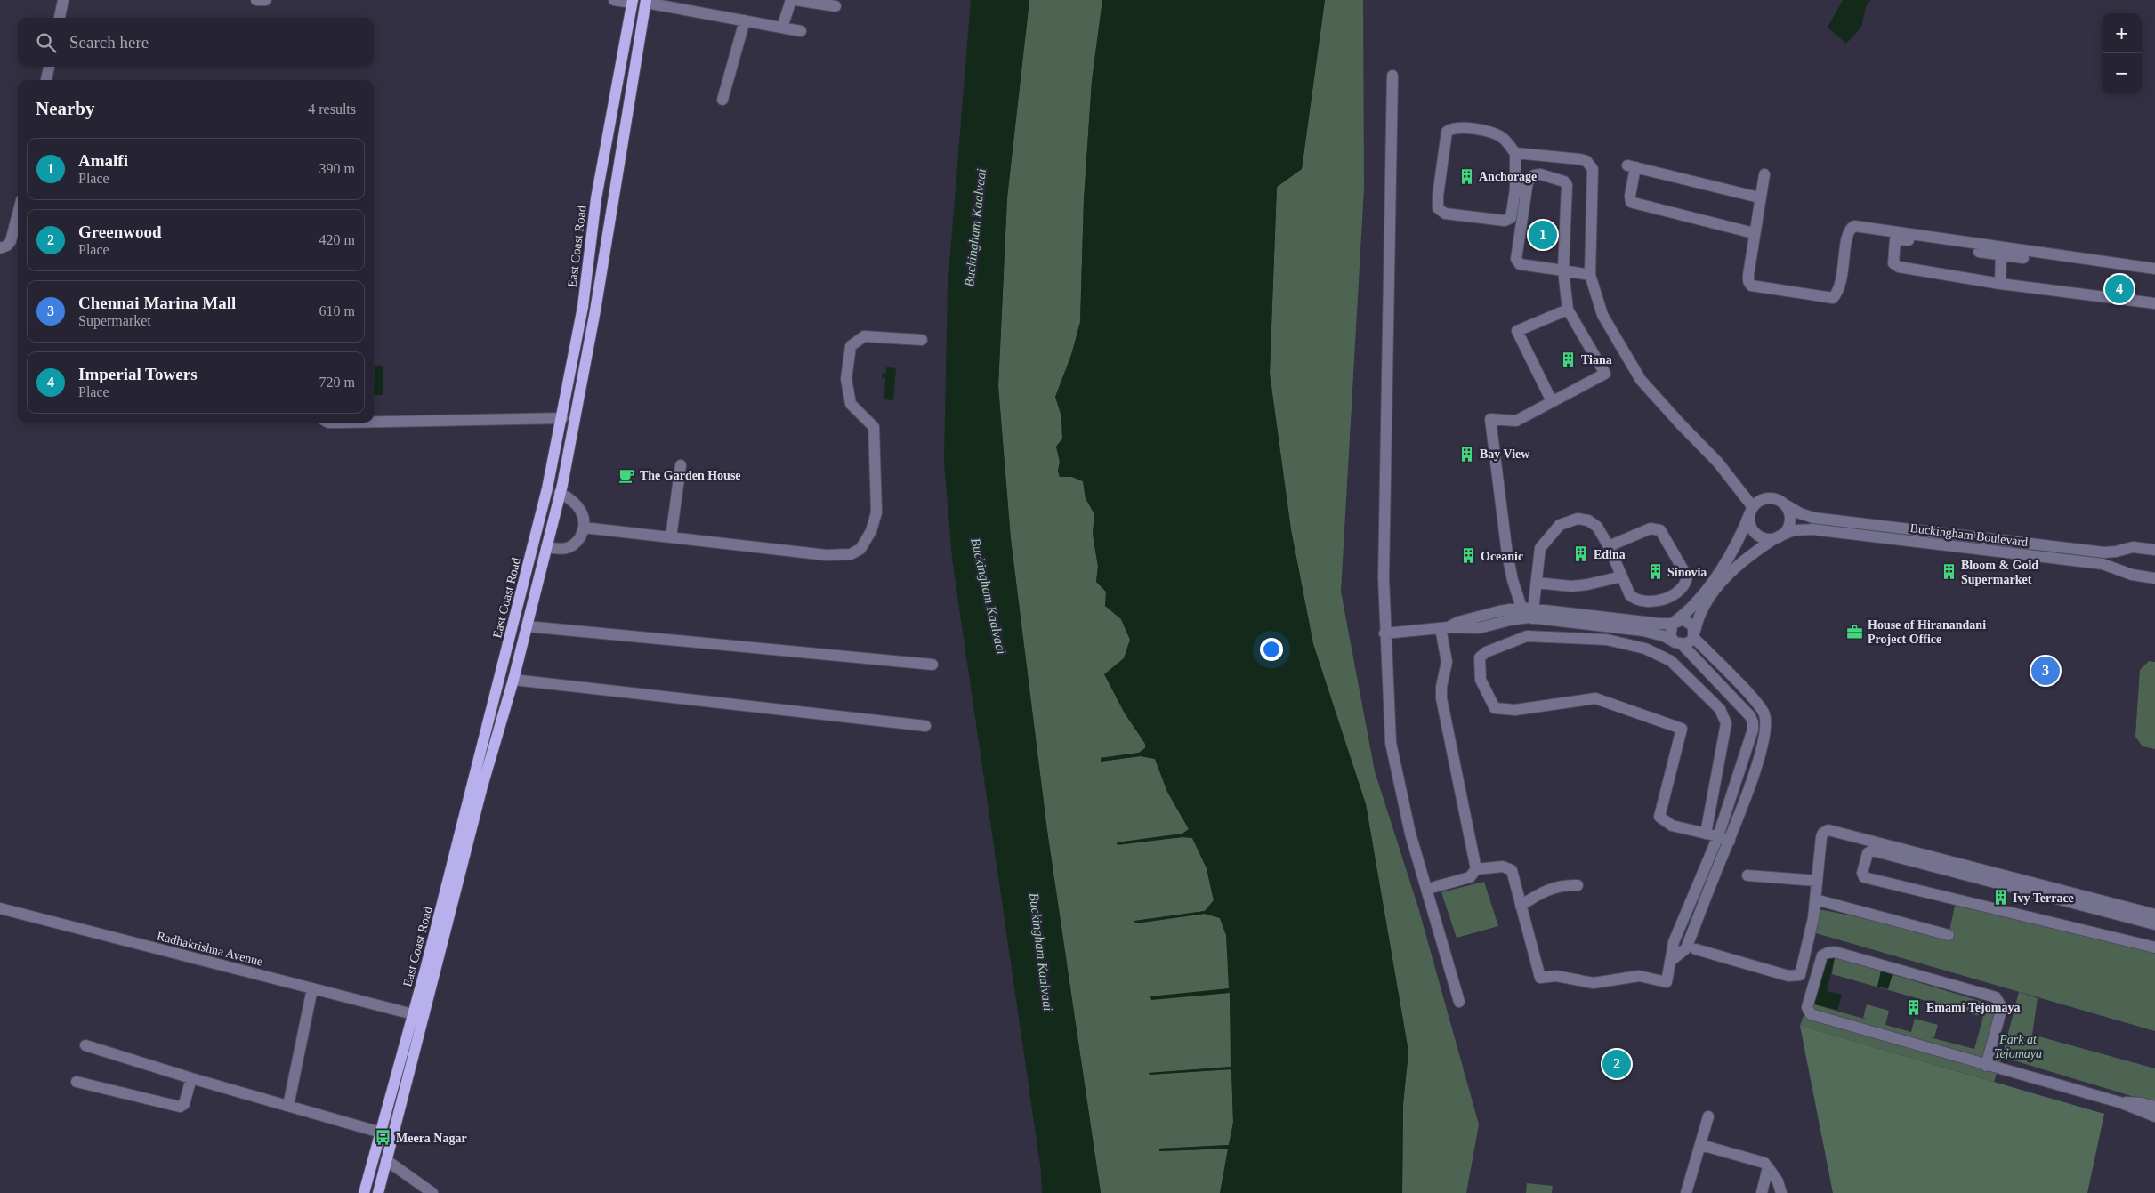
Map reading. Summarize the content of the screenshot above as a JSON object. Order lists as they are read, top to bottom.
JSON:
{
  "streets": {
    "main road": ["East Coast Road"],
    "street": ["Buckingham Boulevard", "Radhakrishna Avenue"]
  },
  "crossings": [
    ["East Coast Road", "Radhakrishna Avenue"]
  ],
  "water": ["Buckingham Kaalvaai"],
  "parks": ["Park at Tejomaya"],
  "places": {
    "building": [
      "Anchorage",
      "Tiana",
      "Bay View",
      "Edina",
      "Oceanic",
      "Sinovia",
      "Bloom & Gold Supermarket",
      "Ivy Terrace",
      "Emami Tejomaya"
    ],
    "cafe": ["The Garden House"],
    "office": ["House of Hiranandani Project Office"],
    "bus stop": ["Meera Nagar"]
  },
  "page": {
    "map_buttons": ["+", "−"],
    "search": "Search here",
    "heading": ["Nearby", "4 results"],
    "list": [
      {
        "mark": "1",
        "name": "Amalfi",
        "note": "Place",
        "value": "390 m"
      },
      {
        "mark": "2",
        "name": "Greenwood",
        "note": "Place",
        "value": "420 m"
      },
      {
        "mark": "3",
        "name": "Chennai Marina Mall",
        "note": "Supermarket",
        "value": "610 m"
      },
      {
        "mark": "4",
        "name": "Imperial Towers",
        "note": "Place",
        "value": "720 m"
      }
    ],
    "pins": [
      "1",
      "4",
      "3",
      "2"
    ]
  }
}
